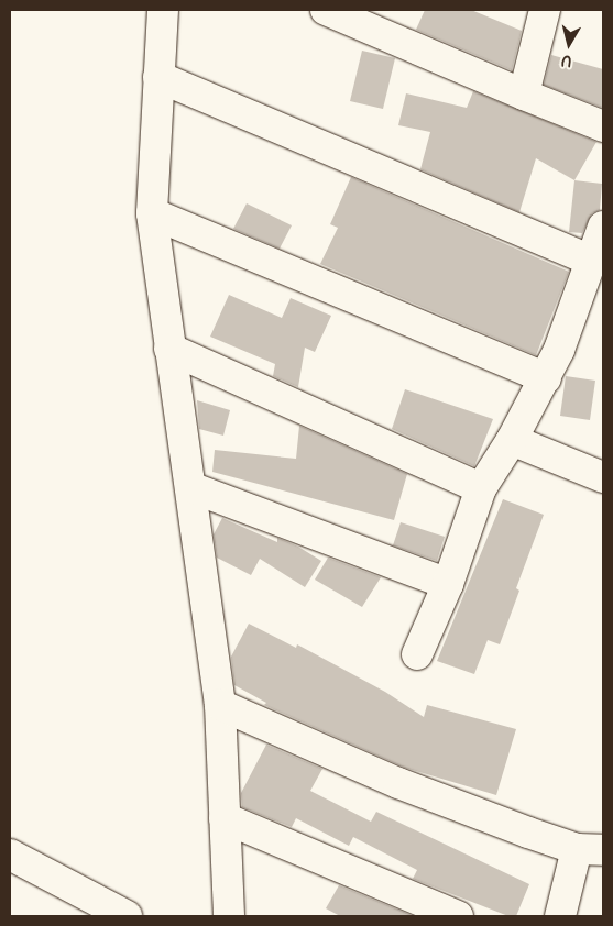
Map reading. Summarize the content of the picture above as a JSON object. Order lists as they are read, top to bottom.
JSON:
{
  "north": "bottom"
}
